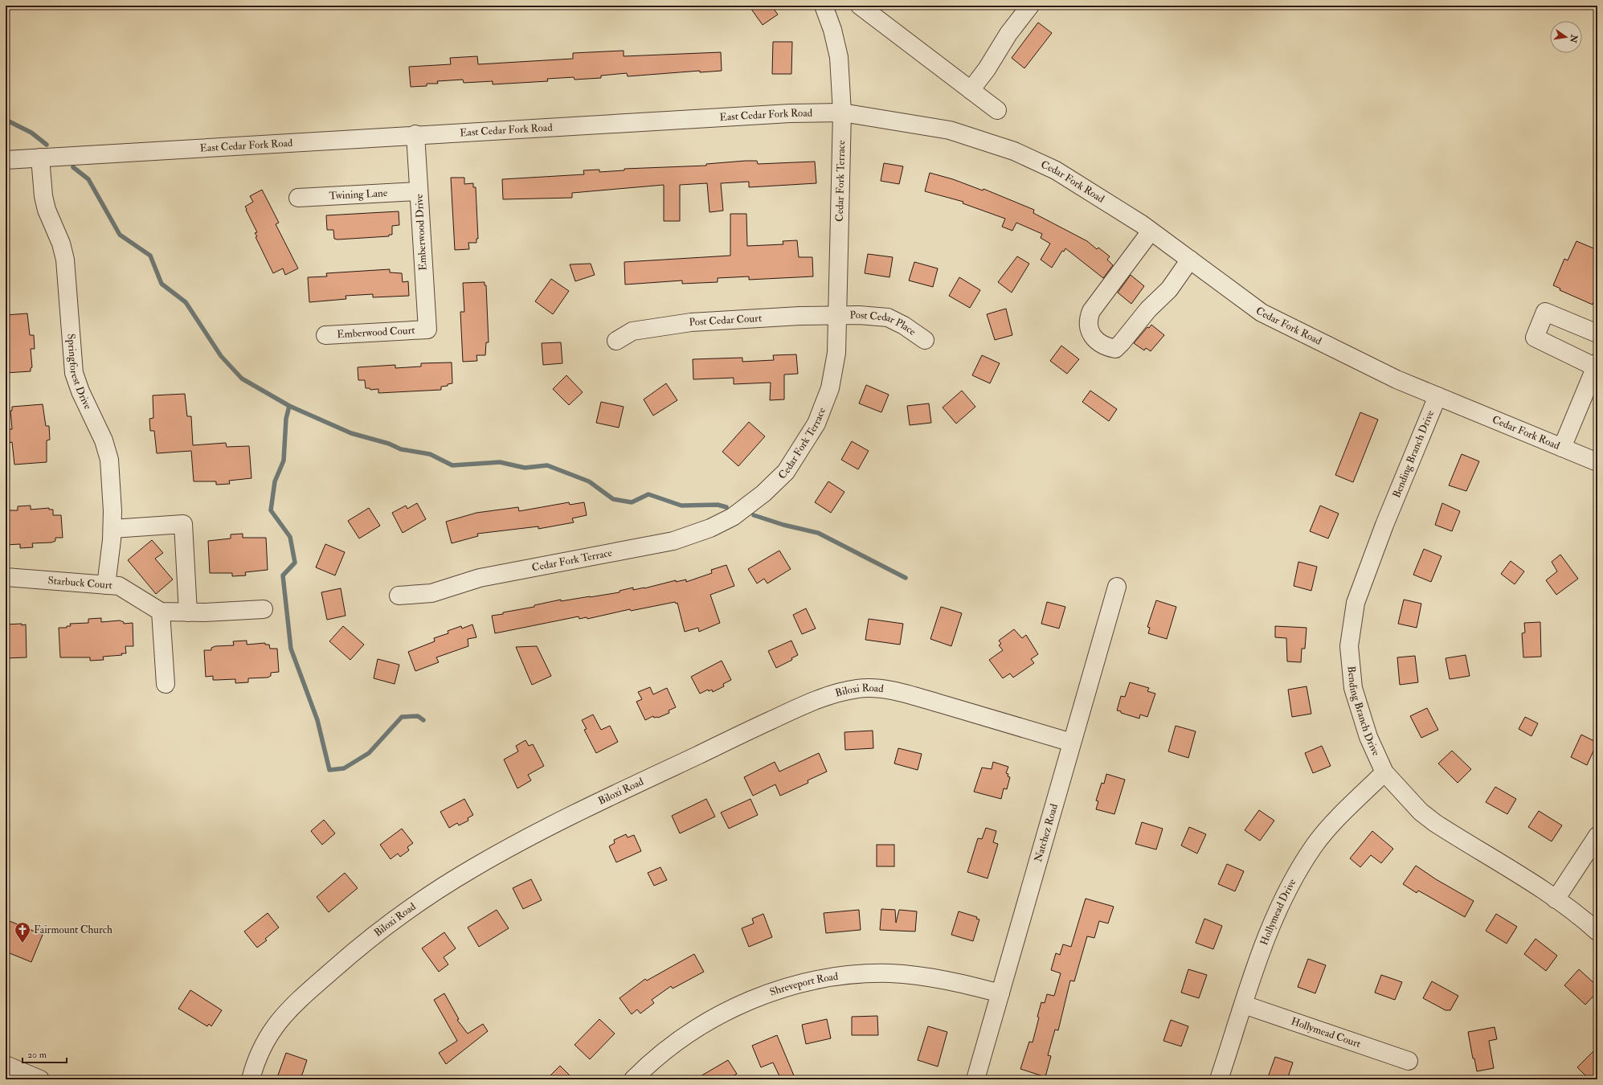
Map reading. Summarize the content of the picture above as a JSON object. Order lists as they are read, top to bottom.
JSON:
{
  "streets": {
    "street": [
      "East Cedar Fork Road",
      "Cedar Fork Terrace",
      "Cedar Fork Road",
      "Twining Lane",
      "Emberwood Drive",
      "Post Cedar Court",
      "Post Cedar Place",
      "Emberwood Court",
      "Springforest Drive",
      "Bending Branch Drive",
      "Starbuck Court",
      "Biloxi Road",
      "Natchez Road",
      "Hollymead Drive",
      "Shreveport Road",
      "Hollymead Court"
    ]
  },
  "crossings": [
    ["East Cedar Fork Road", "Cedar Fork Terrace"],
    ["East Cedar Fork Road", "Cedar Fork Road"],
    ["East Cedar Fork Road", "Emberwood Drive"],
    ["East Cedar Fork Road", "Springforest Drive"],
    ["Cedar Fork Terrace", "Post Cedar Court"],
    ["Cedar Fork Terrace", "Post Cedar Place"],
    ["Cedar Fork Road", "Bending Branch Drive"],
    ["Twining Lane", "Emberwood Drive"],
    ["Emberwood Drive", "Emberwood Court"],
    ["Post Cedar Court", "Post Cedar Place"],
    ["Springforest Drive", "Starbuck Court"],
    ["Bending Branch Drive", "Hollymead Drive"],
    ["Biloxi Road", "Natchez Road"],
    ["Natchez Road", "Shreveport Road"],
    ["Hollymead Drive", "Hollymead Court"]
  ],
  "places": {
    "church": ["Fairmount Church"]
  },
  "scale_bar": "20 m",
  "north": "right"
}
